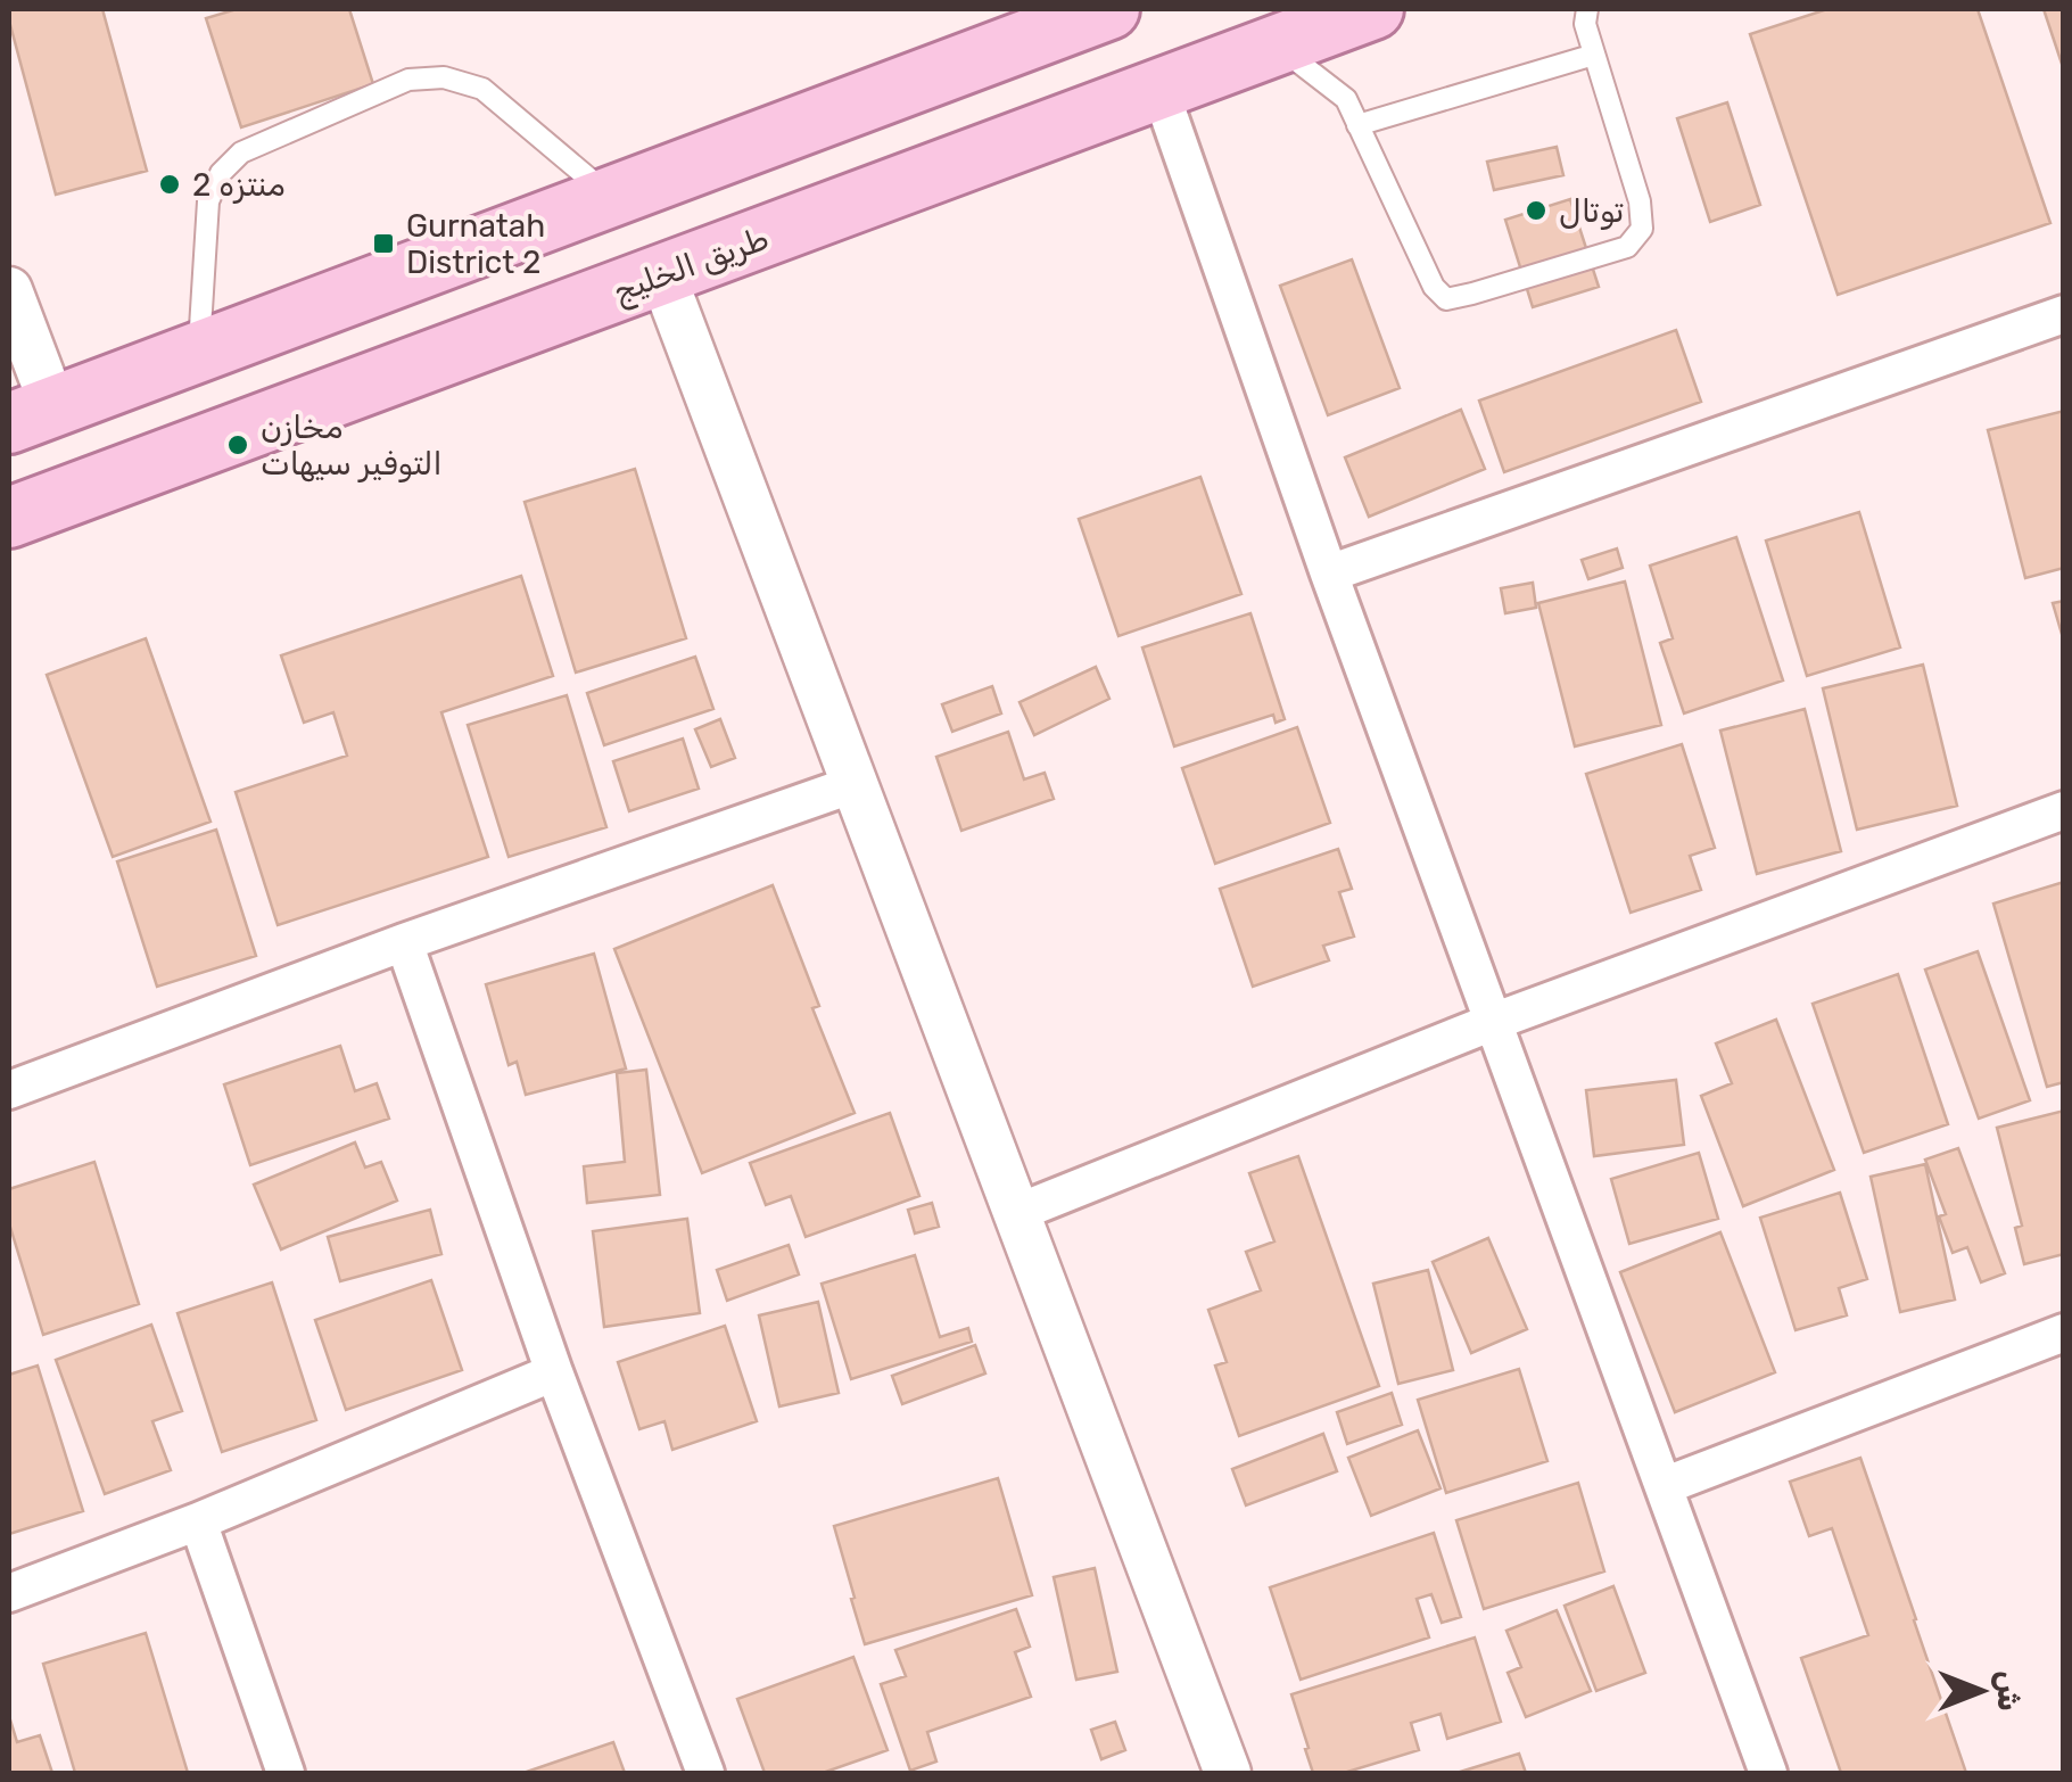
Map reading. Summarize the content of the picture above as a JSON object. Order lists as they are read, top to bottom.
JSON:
{
  "streets": {
    "main road": ["طريق الخليج"]
  },
  "places": {
    "other": ["منتزه 2", "توتال", "مخازن التوفير سيهات"],
    "transit": ["Gurnatah District 2"]
  },
  "north": "right"
}
